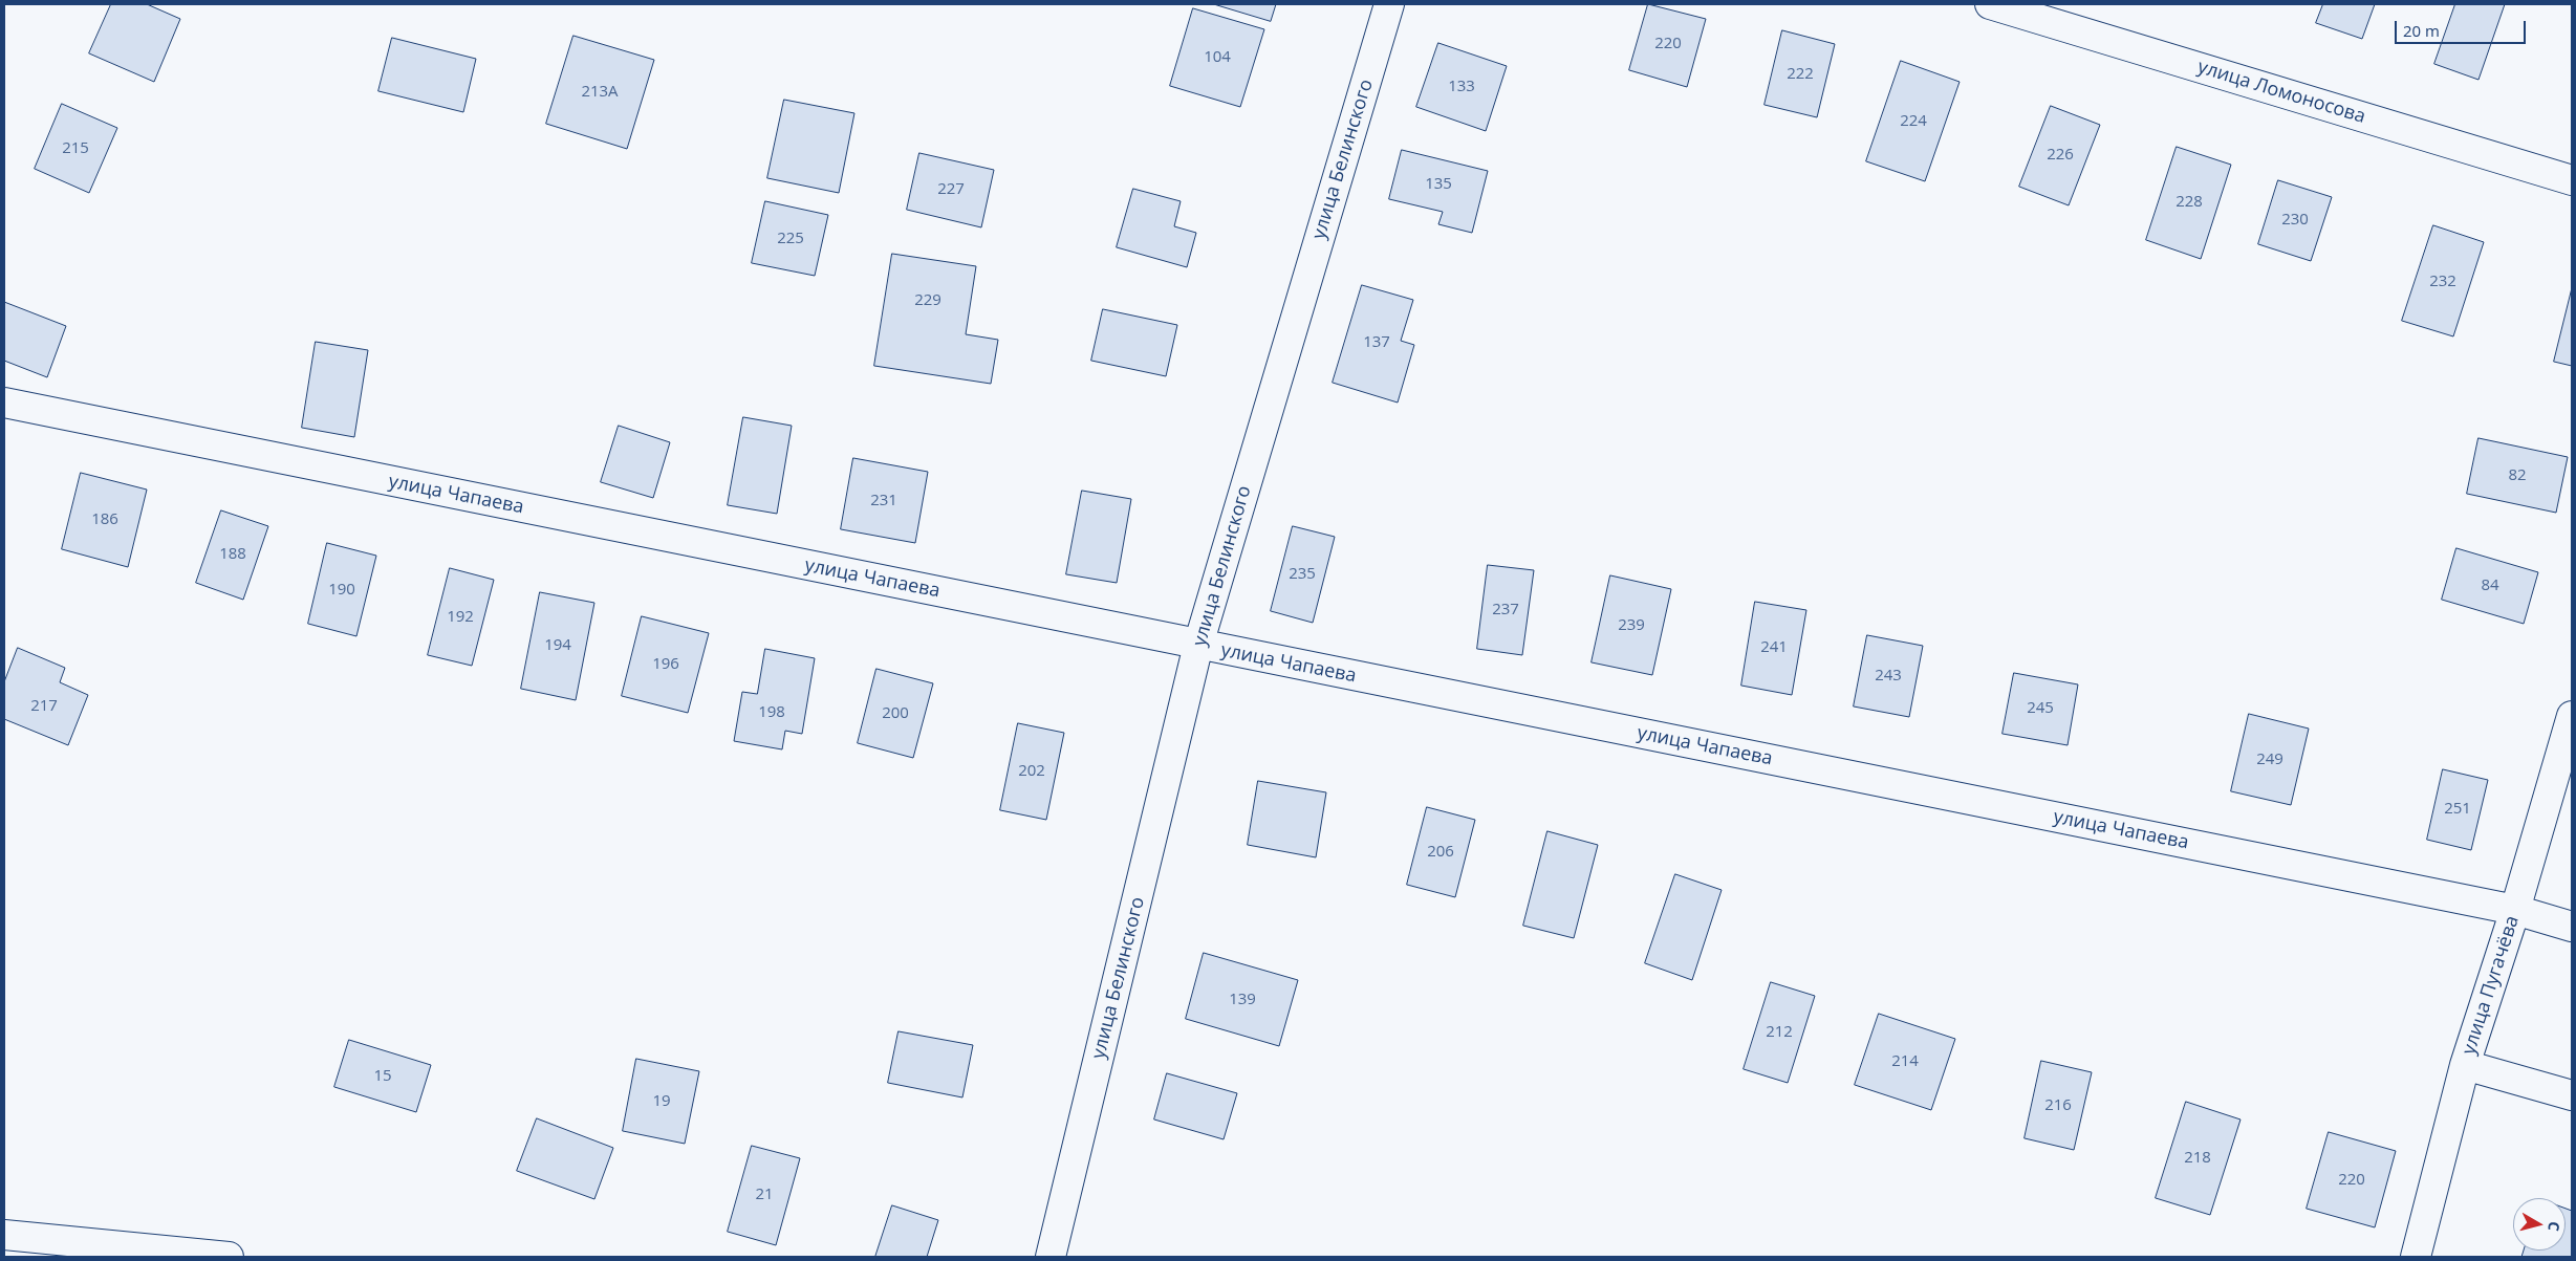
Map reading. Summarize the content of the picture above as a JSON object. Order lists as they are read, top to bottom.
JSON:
{
  "streets": {
    "street": [
      "улица Ломоносова",
      "улица Белинского",
      "улица Чапаева",
      "улица Пугачёва"
    ]
  },
  "crossings": [
    ["улица Белинского", "улица Чапаева"],
    ["улица Чапаева", "улица Пугачёва"]
  ],
  "house_numbers": [
    "220",
    "104",
    "222",
    "133",
    "213А",
    "224",
    "215",
    "226",
    "135",
    "227",
    "228",
    "230",
    "225",
    "232",
    "229",
    "137",
    "82",
    "231",
    "186",
    "188",
    "235",
    "84",
    "190",
    "237",
    "192",
    "239",
    "194",
    "241",
    "196",
    "243",
    "217",
    "245",
    "198",
    "200",
    "249",
    "202",
    "251",
    "206",
    "139",
    "212",
    "214",
    "15",
    "19",
    "216",
    "218",
    "220",
    "21"
  ],
  "scale_bar": "20 m",
  "north": "right"
}
